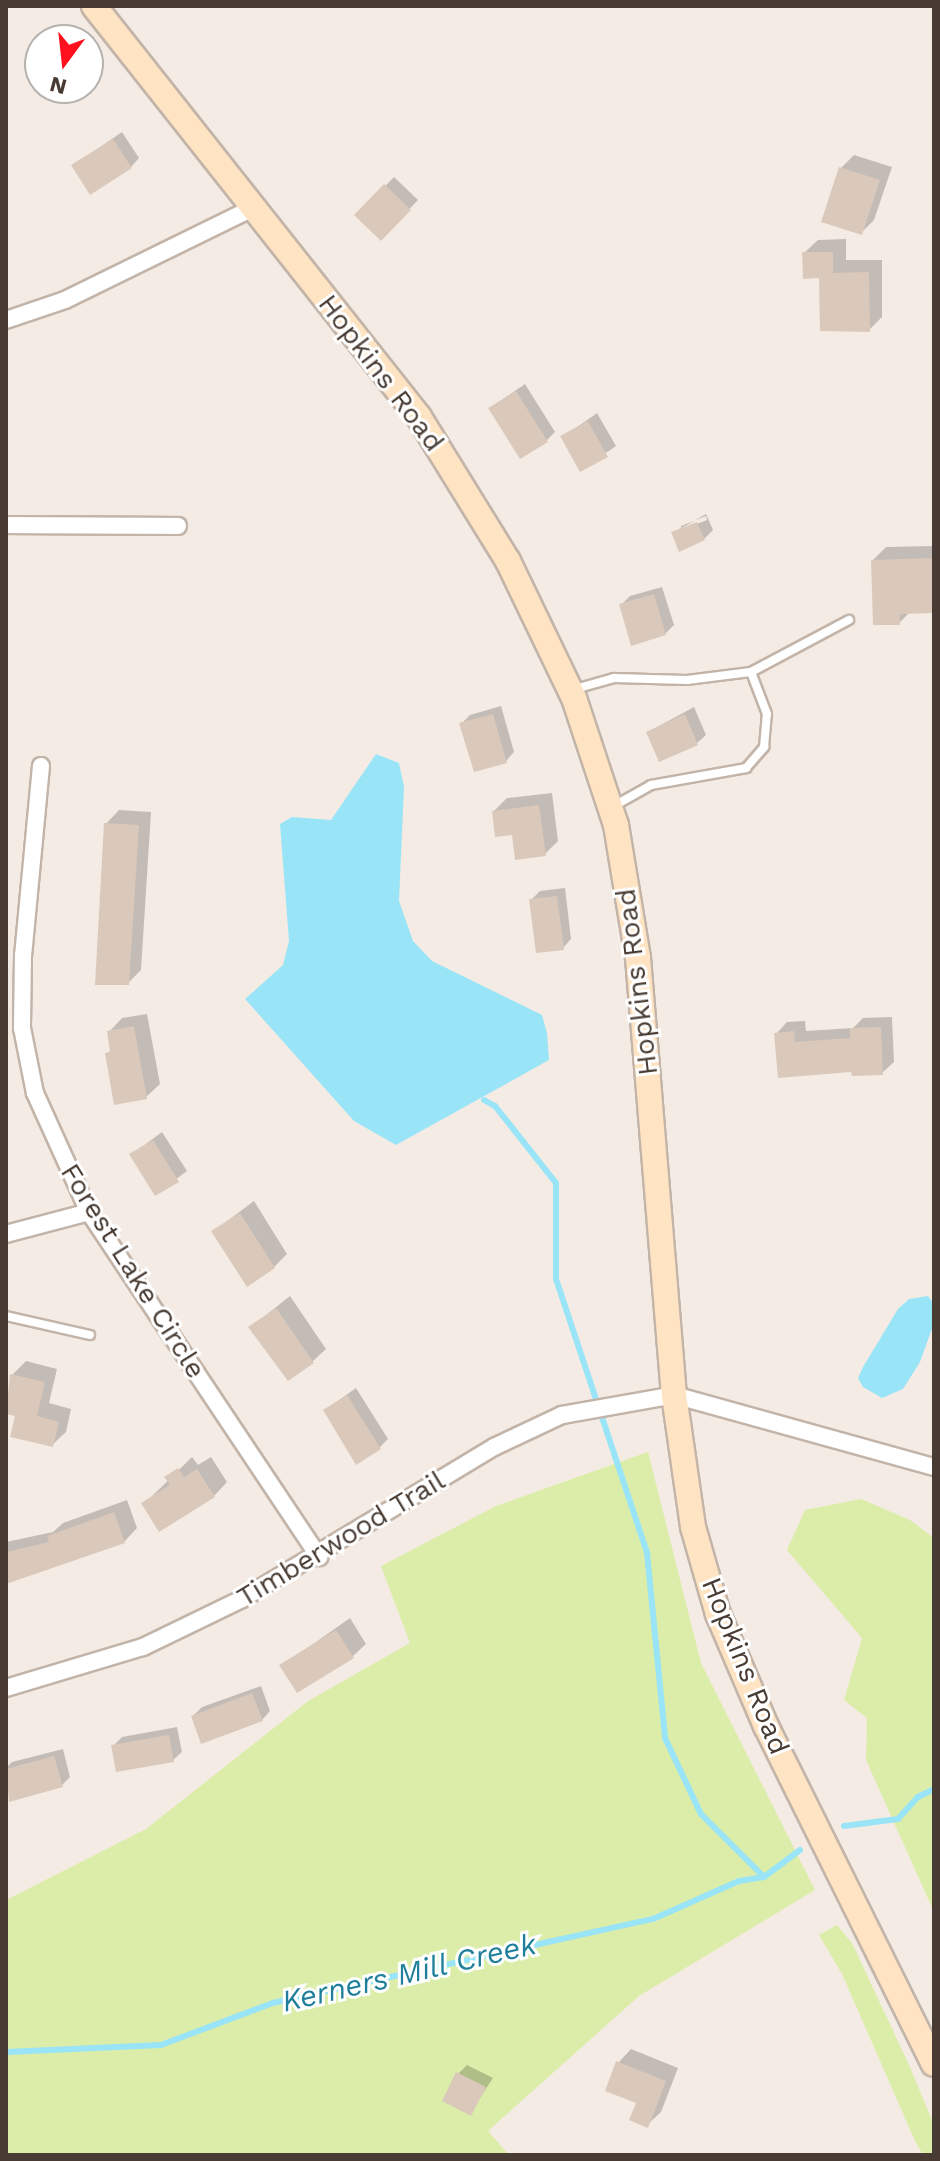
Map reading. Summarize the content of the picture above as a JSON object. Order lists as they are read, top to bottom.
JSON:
{
  "streets": {
    "main road": ["Hopkins Road"],
    "street": ["Forest Lake Circle", "Timberwood Trail"]
  },
  "crossings": [
    ["Hopkins Road", "Timberwood Trail"],
    ["Forest Lake Circle", "Timberwood Trail"]
  ],
  "water": ["Kerners Mill Creek"],
  "north": "bottom"
}
